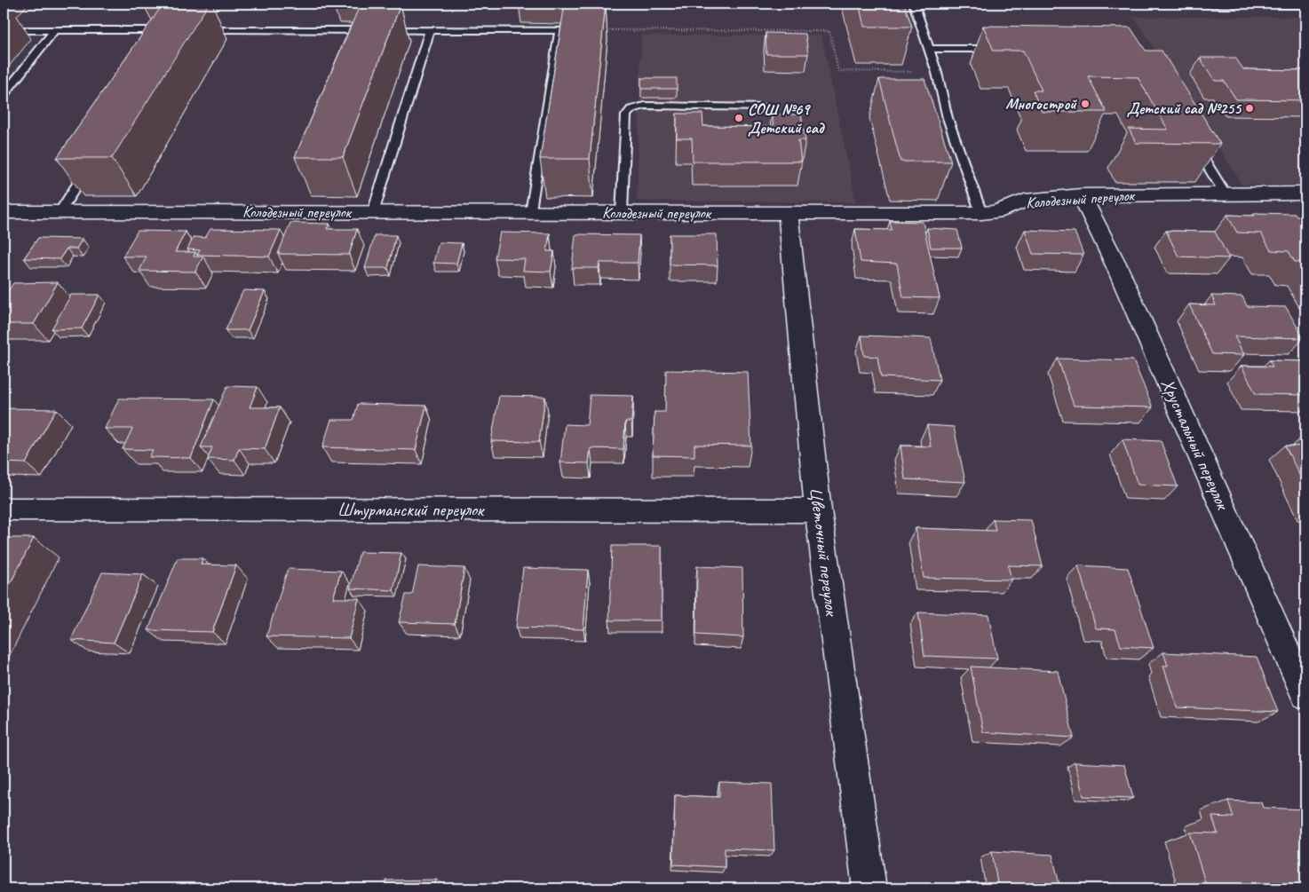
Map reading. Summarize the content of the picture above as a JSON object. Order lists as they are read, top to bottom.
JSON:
{
  "streets": {
    "street": [
      "Колодезный переулок",
      "Хрустальный переулок",
      "Штурманский переулок",
      "Цветочный переулок"
    ]
  },
  "crossings": [
    ["Колодезный переулок", "Хрустальный переулок"],
    ["Колодезный переулок", "Цветочный переулок"],
    ["Штурманский переулок", "Цветочный переулок"]
  ],
  "places": ["Многострой", "Детский сад №255", "СОШ №69 Детский сад"]
}
